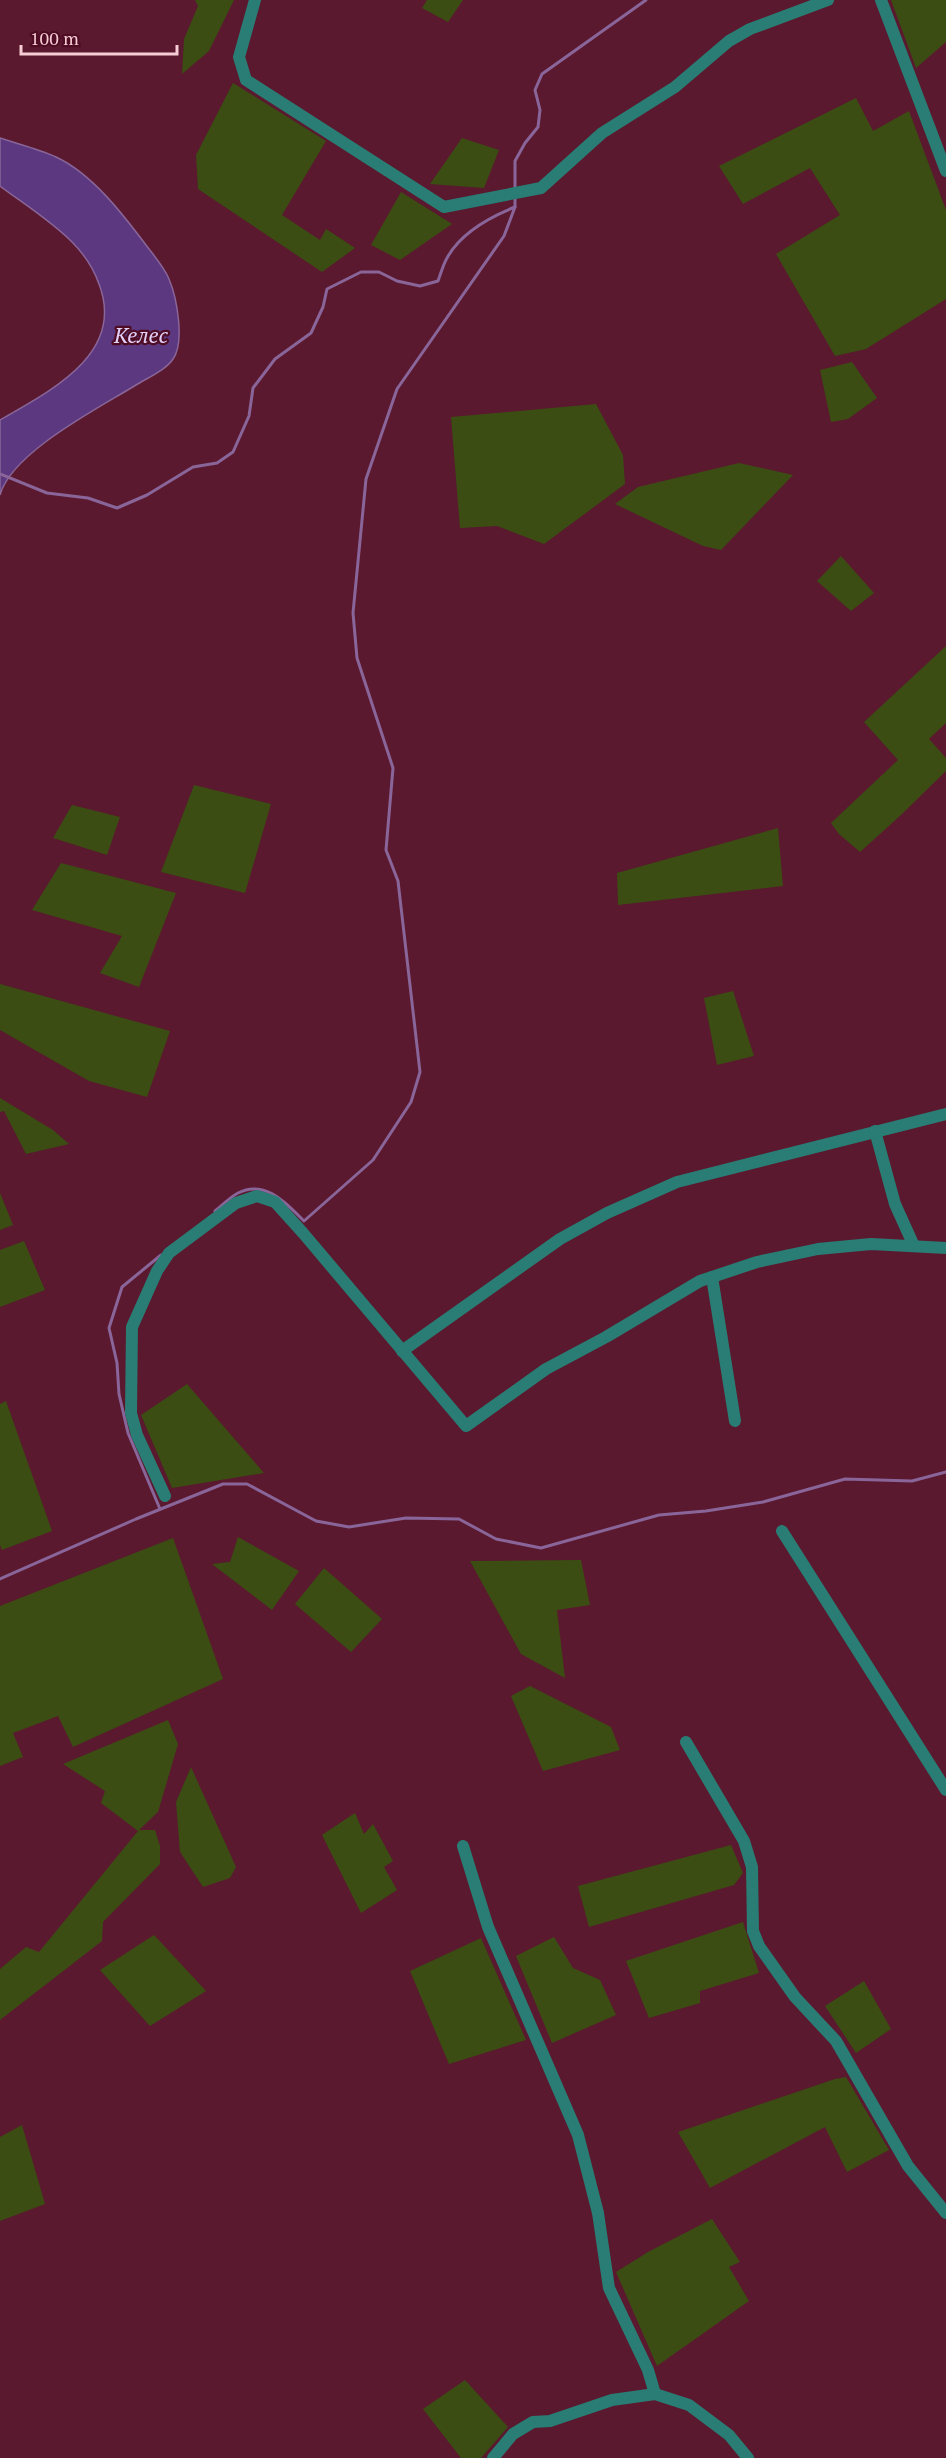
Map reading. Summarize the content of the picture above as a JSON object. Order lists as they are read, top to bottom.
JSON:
{
  "water": ["Келес"],
  "scale_bar": "100 m"
}
